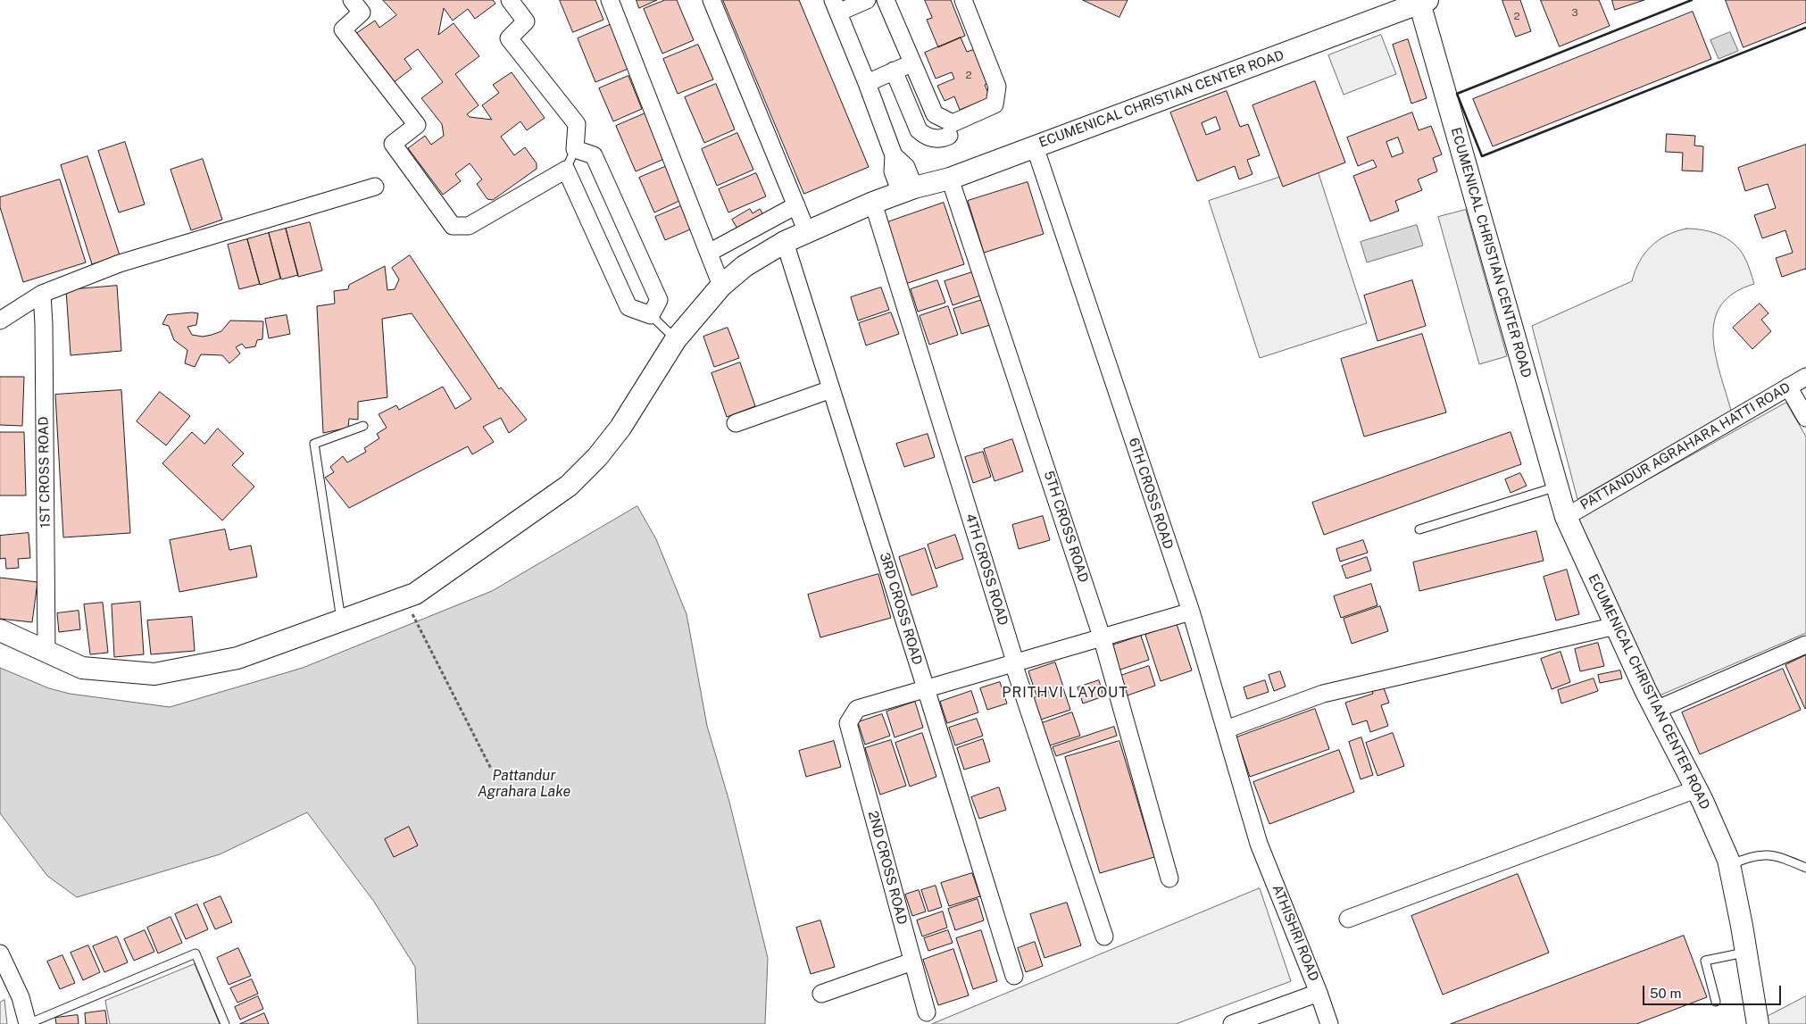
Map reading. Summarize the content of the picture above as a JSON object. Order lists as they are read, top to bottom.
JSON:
{
  "streets": {
    "street": [
      "ECUMENICAL CHRISTIAN CENTER ROAD",
      "PATTANDUR AGRAHARA HATTI ROAD",
      "1ST CROSS ROAD",
      "6TH CROSS ROAD",
      "5TH CROSS ROAD",
      "4TH CROSS ROAD",
      "3RD CROSS ROAD",
      "2ND CROSS ROAD",
      "ATHISHRI ROAD"
    ]
  },
  "crossings": [
    ["ECUMENICAL CHRISTIAN CENTER ROAD", "PATTANDUR AGRAHARA HATTI ROAD"],
    ["ECUMENICAL CHRISTIAN CENTER ROAD", "1ST CROSS ROAD"],
    ["ECUMENICAL CHRISTIAN CENTER ROAD", "6TH CROSS ROAD"],
    ["ECUMENICAL CHRISTIAN CENTER ROAD", "5TH CROSS ROAD"],
    ["ECUMENICAL CHRISTIAN CENTER ROAD", "4TH CROSS ROAD"],
    ["ECUMENICAL CHRISTIAN CENTER ROAD", "3RD CROSS ROAD"],
    ["6TH CROSS ROAD", "ATHISHRI ROAD"],
    ["3RD CROSS ROAD", "2ND CROSS ROAD"]
  ],
  "districts": ["PRITHVI LAYOUT"],
  "water": ["Pattandur Agrahara Lake"],
  "house_numbers": ["3", "2", "2"],
  "scale_bar": "50 m"
}
